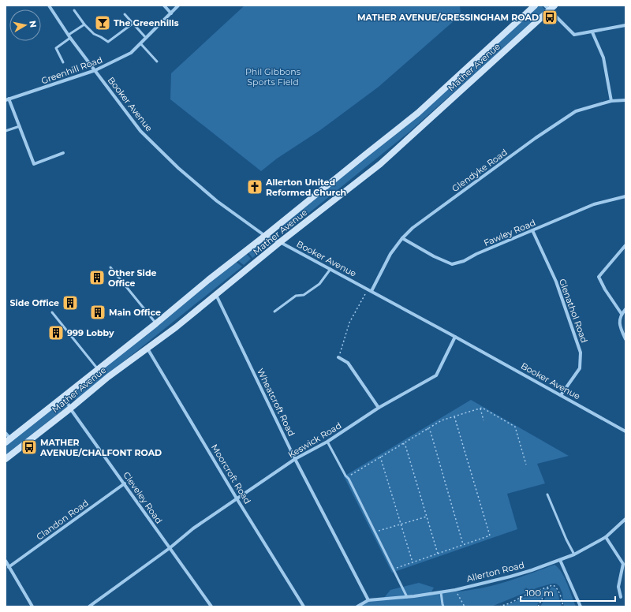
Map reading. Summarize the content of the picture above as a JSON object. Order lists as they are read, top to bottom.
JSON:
{
  "streets": {
    "main road": ["Mather Avenue"],
    "street": [
      "Greenhill Road",
      "Booker Avenue",
      "Glendyke Road",
      "Fawley Road",
      "Glenathol Road",
      "Wheatcroft Road",
      "Keswick Road",
      "Moorcroft Road",
      "Cleveley Road",
      "Clandon Road",
      "Allerton Road"
    ]
  },
  "crossings": [
    ["Mather Avenue", "Booker Avenue"],
    ["Mather Avenue", "Wheatcroft Road"],
    ["Mather Avenue", "Moorcroft Road"],
    ["Mather Avenue", "Cleveley Road"],
    ["Greenhill Road", "Booker Avenue"],
    ["Booker Avenue", "Glendyke Road"],
    ["Booker Avenue", "Glenathol Road"],
    ["Booker Avenue", "Keswick Road"],
    ["Glendyke Road", "Fawley Road"],
    ["Fawley Road", "Glenathol Road"],
    ["Wheatcroft Road", "Keswick Road"],
    ["Wheatcroft Road", "Allerton Road"],
    ["Keswick Road", "Moorcroft Road"],
    ["Keswick Road", "Cleveley Road"],
    ["Cleveley Road", "Clandon Road"]
  ],
  "parks": ["Phil Gibbons Sports Field"],
  "places": {
    "bus stop": ["MATHER AVENUE/GRESSINGHAM ROAD", "MATHER AVENUE/CHALFONT ROAD"],
    "bar": ["The Greenhills"],
    "church": ["Allerton United Reformed Church"],
    "building": [
      "Other Side Office",
      "Side Office",
      "Main Office",
      "999 Lobby"
    ]
  },
  "scale_bar": "100 m",
  "north": "right"
}
